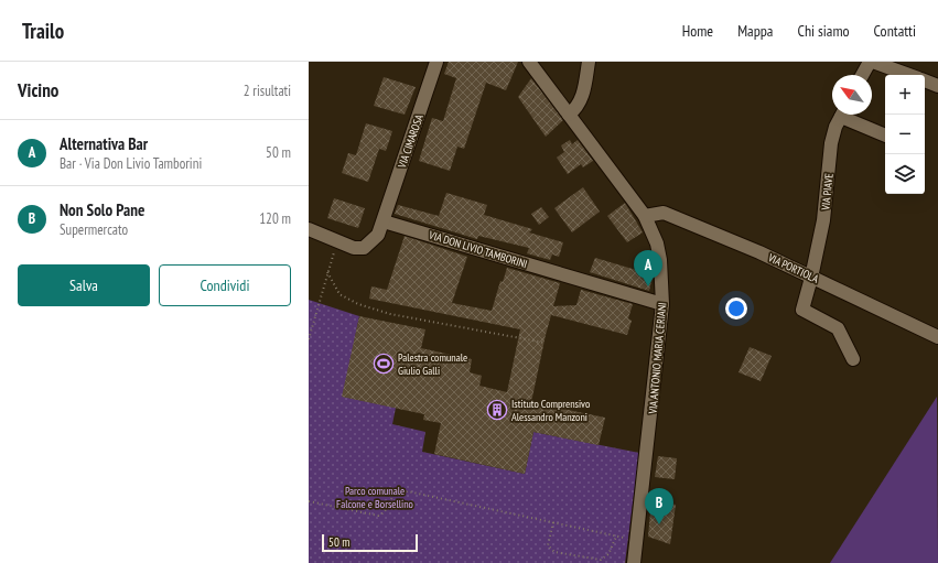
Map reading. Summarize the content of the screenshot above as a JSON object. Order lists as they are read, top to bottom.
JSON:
{
  "streets": {
    "street": [
      "VIA CIMAROSA",
      "VIA PIAVE",
      "VIA DON LIVIO TAMBORINI",
      "VIA PORTIOLA",
      "VIA ANTONIO MARIA CERIANI"
    ]
  },
  "crossings": [
    ["VIA CIMAROSA", "VIA DON LIVIO TAMBORINI"],
    ["VIA PIAVE", "VIA PORTIOLA"],
    ["VIA DON LIVIO TAMBORINI", "VIA ANTONIO MARIA CERIANI"],
    ["VIA PORTIOLA", "VIA ANTONIO MARIA CERIANI"]
  ],
  "parks": ["Parco comunale Falcone e Borsellino"],
  "places": {
    "sports": ["Palestra comunale Giulio Galli"],
    "building": ["Istituto Comprensivo Alessandro Manzoni"]
  },
  "scale_bar": "50 m",
  "north": "top left",
  "page": {
    "header": "Trailo",
    "nav": [
      "Home",
      "Mappa",
      "Chi siamo",
      "Contatti"
    ],
    "heading": ["Vicino", "2 risultati"],
    "map_buttons": ["+", "−"],
    "list": [
      {
        "mark": "A",
        "name": "Alternativa Bar",
        "note": "Bar · Via Don Livio Tamborini",
        "value": "50 m"
      },
      {
        "mark": "B",
        "name": "Non Solo Pane",
        "note": "Supermercato",
        "value": "120 m"
      }
    ],
    "pins": ["A", "B"],
    "buttons": ["Salva", "Condividi"],
    "scale": "50 m"
  }
}
